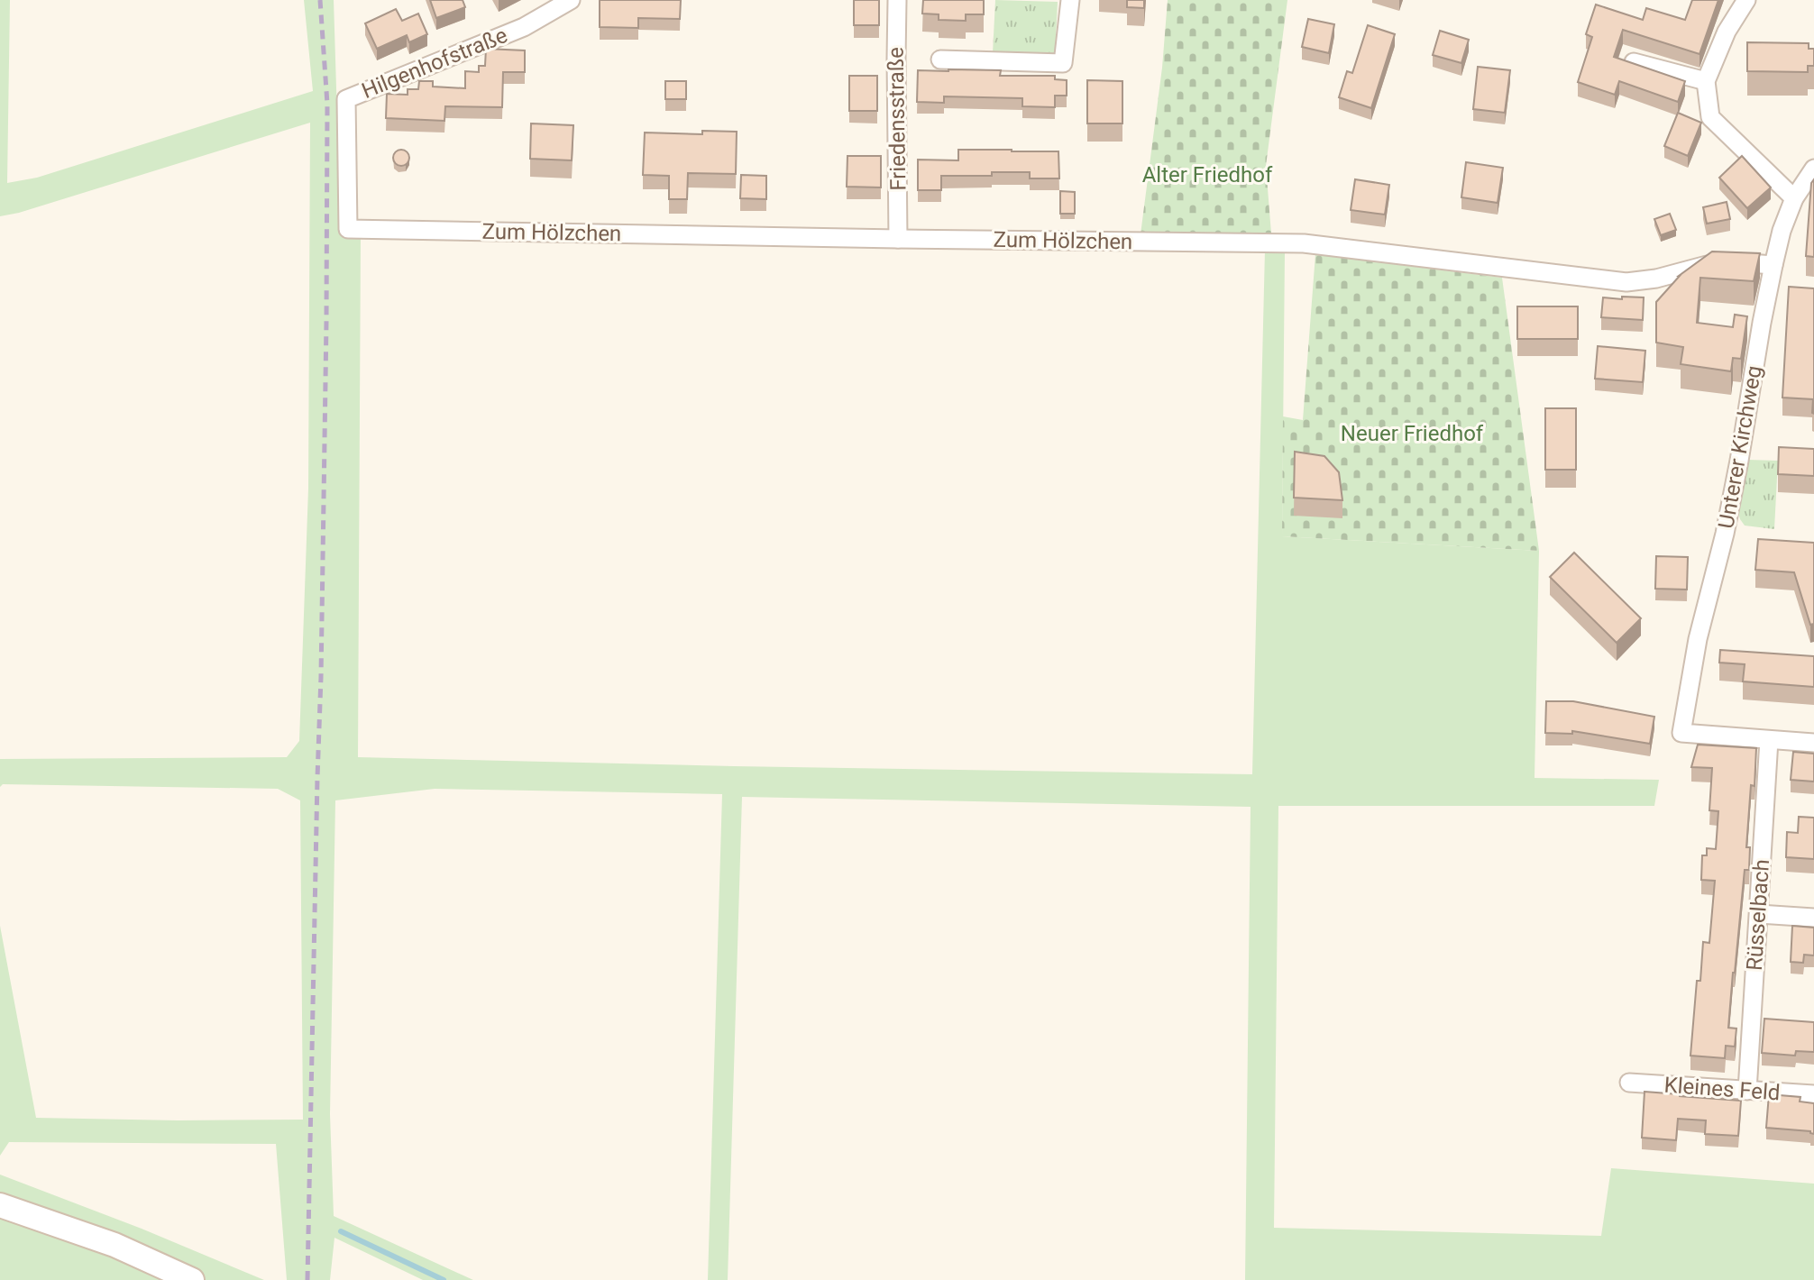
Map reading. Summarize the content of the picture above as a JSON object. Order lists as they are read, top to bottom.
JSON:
{
  "streets": {
    "street": [
      "Hilgenhofstraße",
      "Friedensstraße",
      "Zum Hölzchen",
      "Unterer Kirchweg",
      "Rüsselbach",
      "Kleines Feld"
    ]
  },
  "crossings": [
    ["Hilgenhofstraße", "Zum Hölzchen"],
    ["Friedensstraße", "Zum Hölzchen"],
    ["Zum Hölzchen", "Unterer Kirchweg"],
    ["Unterer Kirchweg", "Rüsselbach"],
    ["Rüsselbach", "Kleines Feld"]
  ],
  "parks": ["Alter Friedhof", "Neuer Friedhof"]
}
